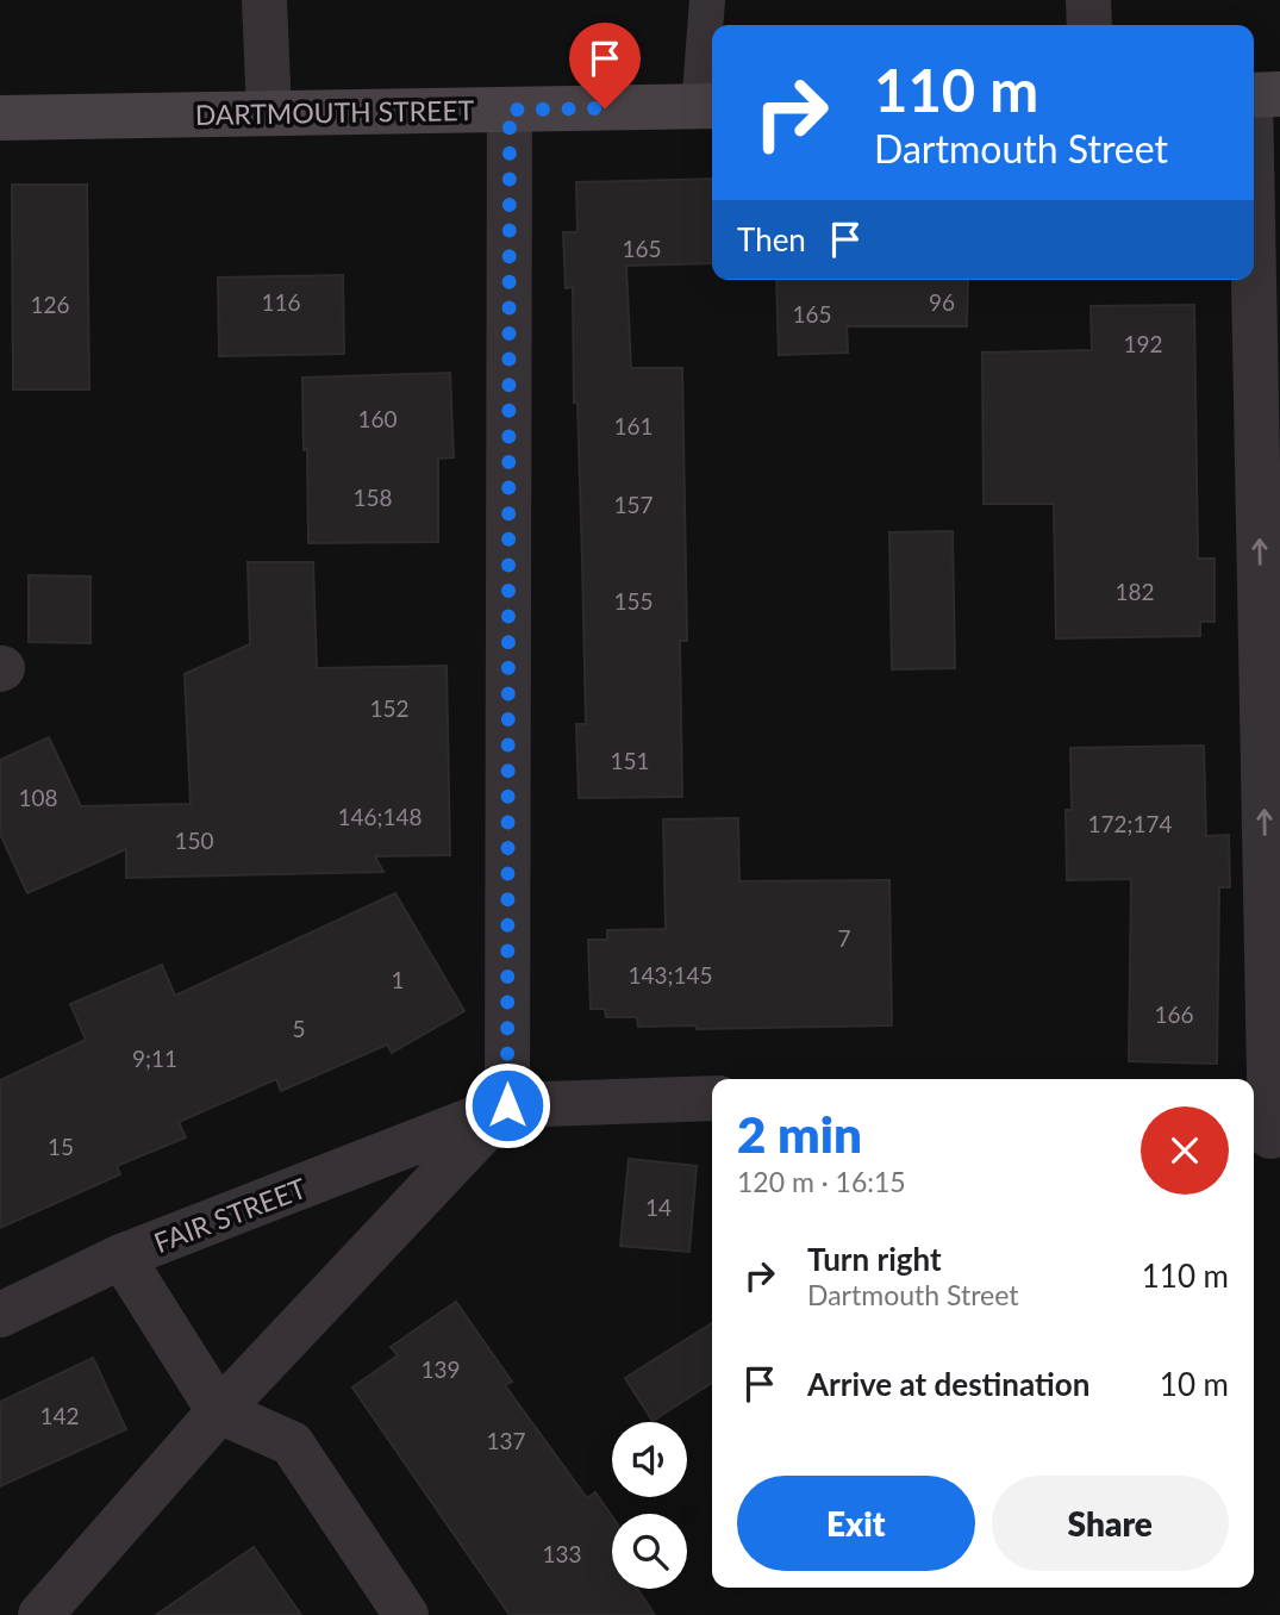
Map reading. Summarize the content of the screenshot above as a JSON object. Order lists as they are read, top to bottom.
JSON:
{
  "streets": {
    "main road": ["DARTMOUTH STREET"],
    "street": ["FAIR STREET"]
  },
  "house_numbers": [
    "165",
    "116",
    "96",
    "126",
    "165",
    "192",
    "160",
    "161",
    "158",
    "157",
    "182",
    "155",
    "152",
    "151",
    "108",
    "146;148",
    "172;174",
    "150",
    "7",
    "143;145",
    "1",
    "166",
    "5",
    "9;11",
    "15",
    "14",
    "139",
    "142",
    "137",
    "133"
  ],
  "page": {
    "turn": ["110 m", "Dartmouth Street"],
    "then": "Then",
    "heading": ["2 min", "120 m · 16:15"],
    "list": [
      {
        "name": "Turn right",
        "note": "Dartmouth Street",
        "value": "110 m"
      },
      {
        "name": "Arrive at destination",
        "value": "10 m"
      }
    ],
    "buttons": ["Exit", "Share"]
  }
}
